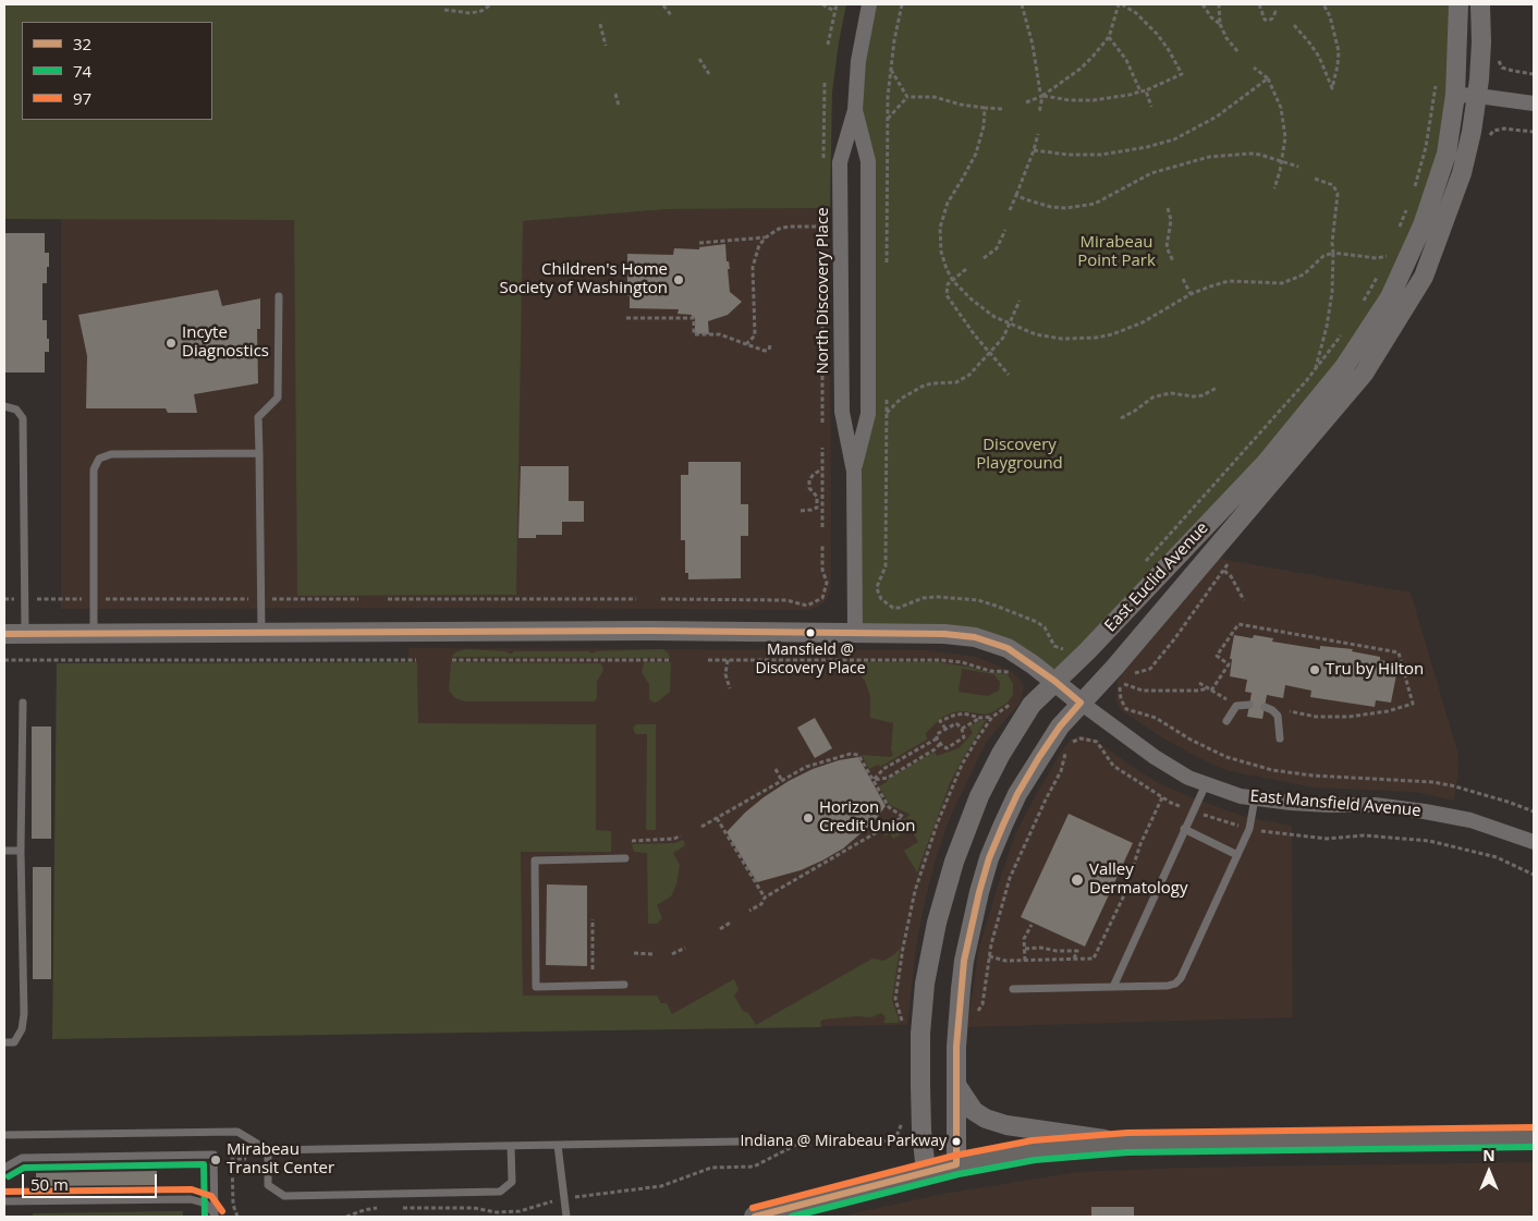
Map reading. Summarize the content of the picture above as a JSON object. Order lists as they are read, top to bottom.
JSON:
{
  "streets": {
    "street": ["North Discovery Place", "East Euclid Avenue", "East Mansfield Avenue"]
  },
  "crossings": [
    ["North Discovery Place", "East Mansfield Avenue"],
    ["East Euclid Avenue", "East Mansfield Avenue"]
  ],
  "parks": ["Mirabeau Point Park", "Discovery Playground"],
  "places": [
    "Children's Home Society of Washington",
    "Incyte Diagnostics",
    "Mansfield @ Discovery Place",
    "Tru by Hilton",
    "Horizon Credit Union",
    "Valley Dermatology",
    "Indiana @ Mirabeau Parkway",
    "Mirabeau Transit Center"
  ],
  "lines": ["transit line 32", "transit line 97", "transit line 74"],
  "legend": ["32", "74", "97"],
  "scale_bar": "50 m",
  "north": "top"
}
